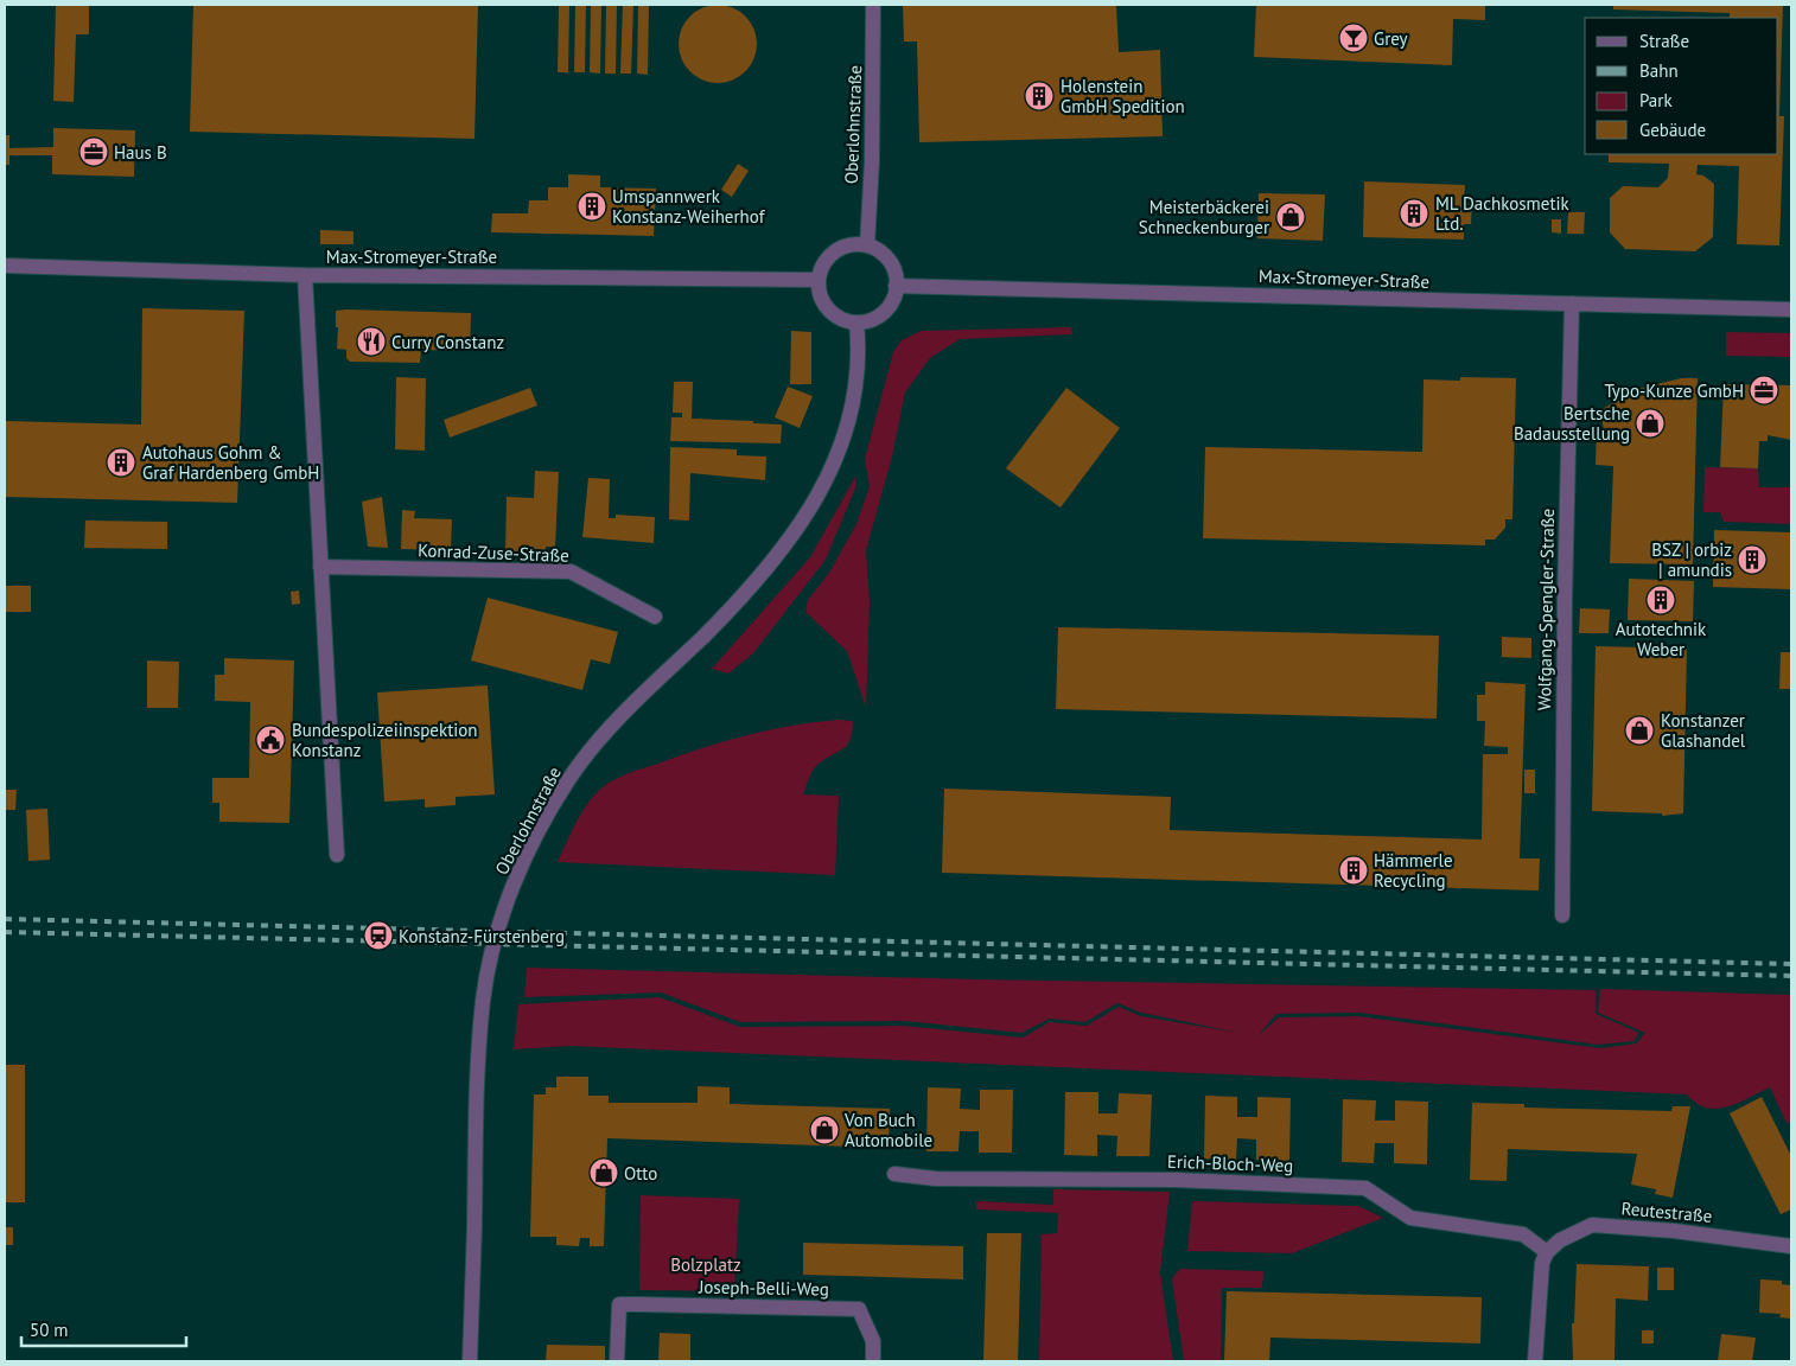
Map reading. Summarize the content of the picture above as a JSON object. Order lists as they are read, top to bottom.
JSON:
{
  "streets": {
    "street": [
      "Oberlohnstraße",
      "Max-Stromeyer-Straße",
      "Konrad-Zuse-Straße",
      "Wolfgang-Spengler-Straße",
      "Erich-Bloch-Weg",
      "Reutestraße",
      "Joseph-Belli-Weg"
    ]
  },
  "crossings": [
    ["Oberlohnstraße", "Max-Stromeyer-Straße"],
    ["Max-Stromeyer-Straße", "Wolfgang-Spengler-Straße"],
    ["Erich-Bloch-Weg", "Reutestraße"]
  ],
  "parks": ["Bolzplatz"],
  "places": {
    "bar": ["Grey"],
    "building": [
      "Holenstein GmbH Spedition",
      "Umspannwerk Konstanz-Weiherhof",
      "ML Dachkosmetik Ltd.",
      "Autohaus Gohm & Graf Hardenberg GmbH",
      "BSZ | orbiz | amundis",
      "Autotechnik Weber",
      "Hämmerle Recycling"
    ],
    "office": ["Haus B", "Typo-Kunze GmbH"],
    "shop": [
      "Meisterbäckerei Schneckenburger",
      "Bertsche Badausstellung",
      "Konstanzer Glashandel",
      "Von Buch Automobile",
      "Otto"
    ],
    "restaurant": ["Curry Constanz"],
    "public building": ["Bundespolizeiinspektion Konstanz"],
    "station": ["Konstanz-Fürstenberg"]
  },
  "legend": [
    "Straße",
    "Bahn",
    "Park",
    "Gebäude"
  ],
  "scale_bar": "50 m"
}
